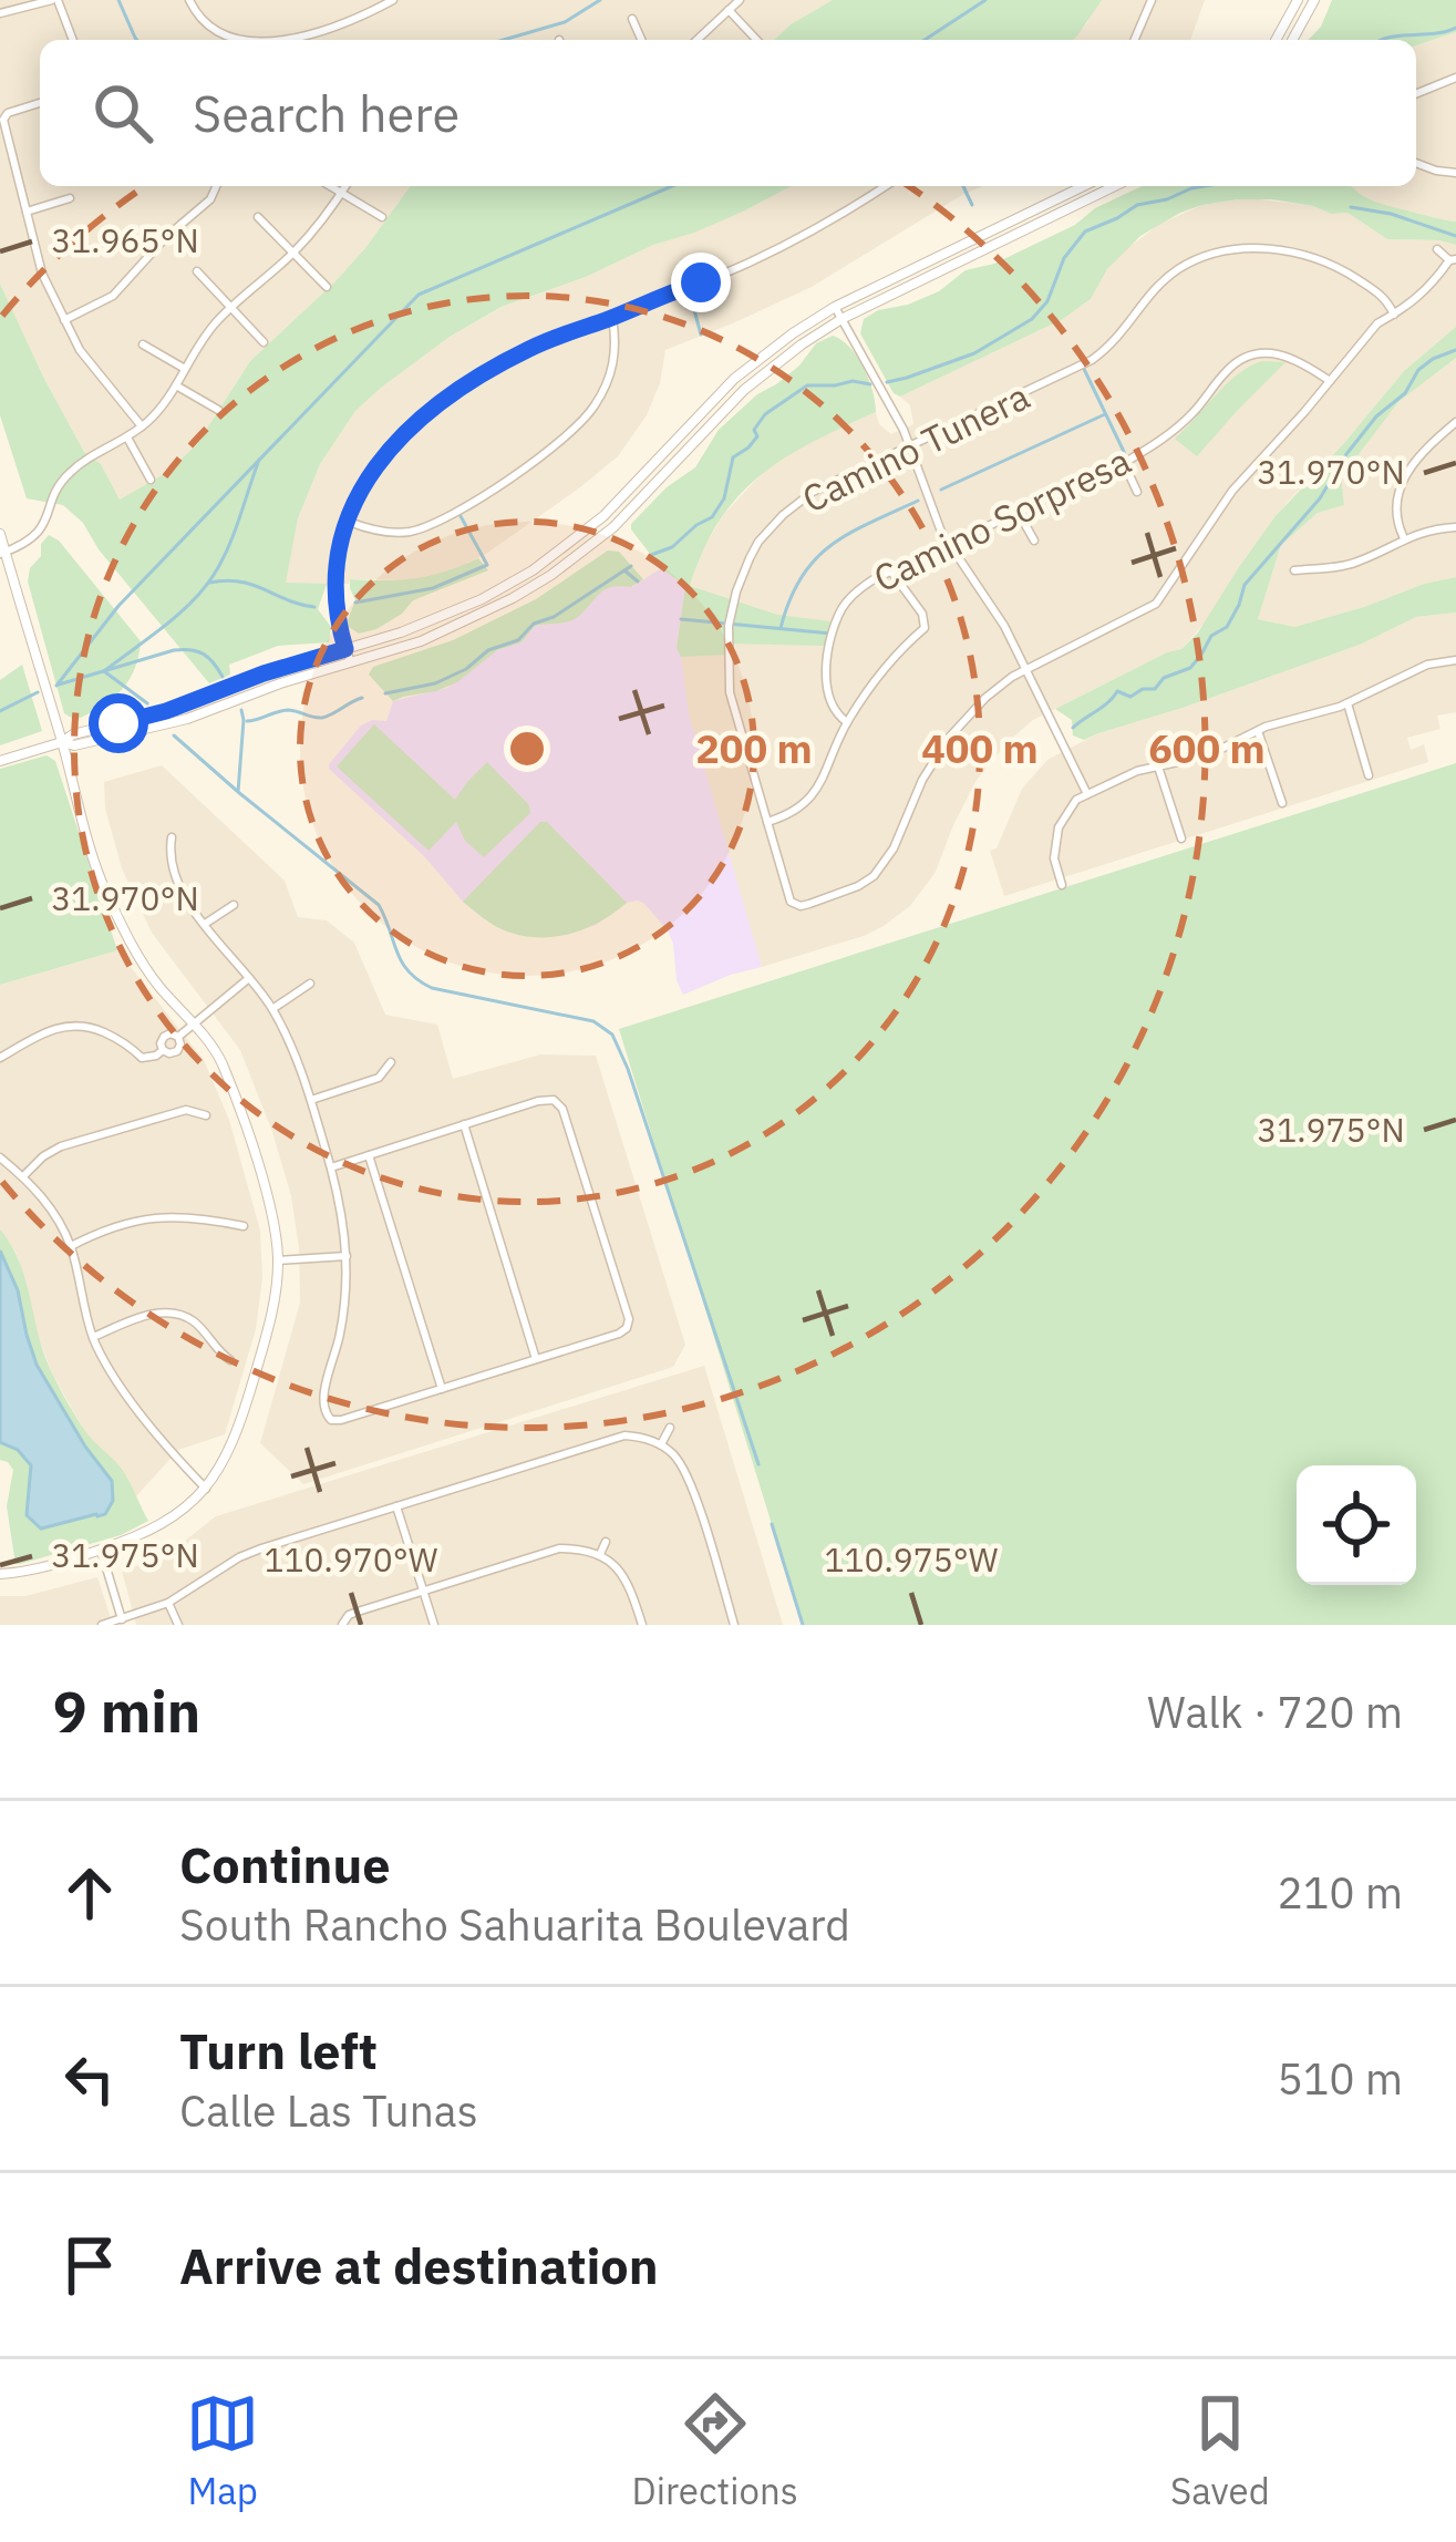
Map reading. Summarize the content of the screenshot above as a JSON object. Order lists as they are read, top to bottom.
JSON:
{
  "streets": {
    "street": ["Camino Tunera", "Camino Sorpresa"]
  },
  "page": {
    "search": "Search here",
    "heading": ["9 min", "Walk · 720 m"],
    "list": [
      ["Continue", "South Rancho Sahuarita Boulevard", "210 m"],
      ["Turn left", "Calle Las Tunas", "510 m"],
      "Arrive at destination"
    ],
    "nav": ["Map", "Directions", "Saved"]
  },
  "coordinates": [
    "31.965°N",
    "31.970°N",
    "31.975°N",
    "110.970°W",
    "110.975°W"
  ],
  "rings": ["200 m", "400 m", "600 m"]
}
